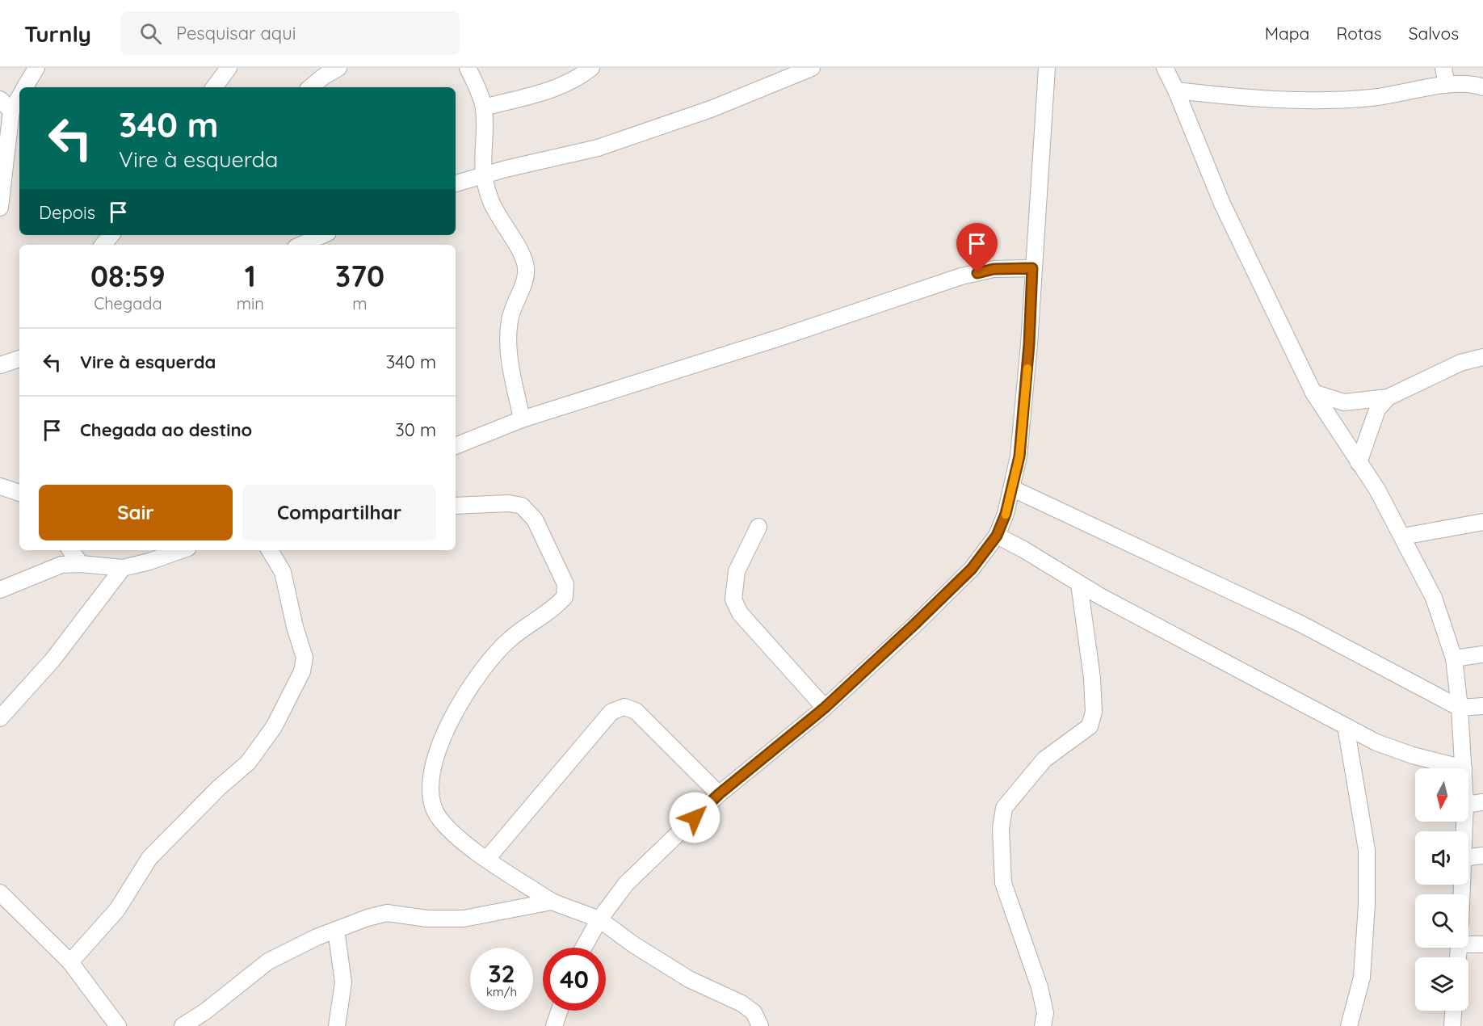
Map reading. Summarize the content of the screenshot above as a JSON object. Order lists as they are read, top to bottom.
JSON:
{
  "north": "bottom",
  "page": {
    "header": "Turnly",
    "search": "Pesquisar aqui",
    "nav": ["Mapa", "Rotas", "Salvos"],
    "turn": ["340 m", "Vire à esquerda"],
    "then": "Depois",
    "eta": [
      "08:59",
      "Chegada",
      "1",
      "min",
      "370",
      "m"
    ],
    "list": [
      {
        "name": "Vire à esquerda",
        "value": "340 m"
      },
      {
        "name": "Chegada ao destino",
        "value": "30 m"
      }
    ],
    "buttons": ["Sair", "Compartilhar"],
    "speed": "32 km/h",
    "limit": "40"
  }
}
